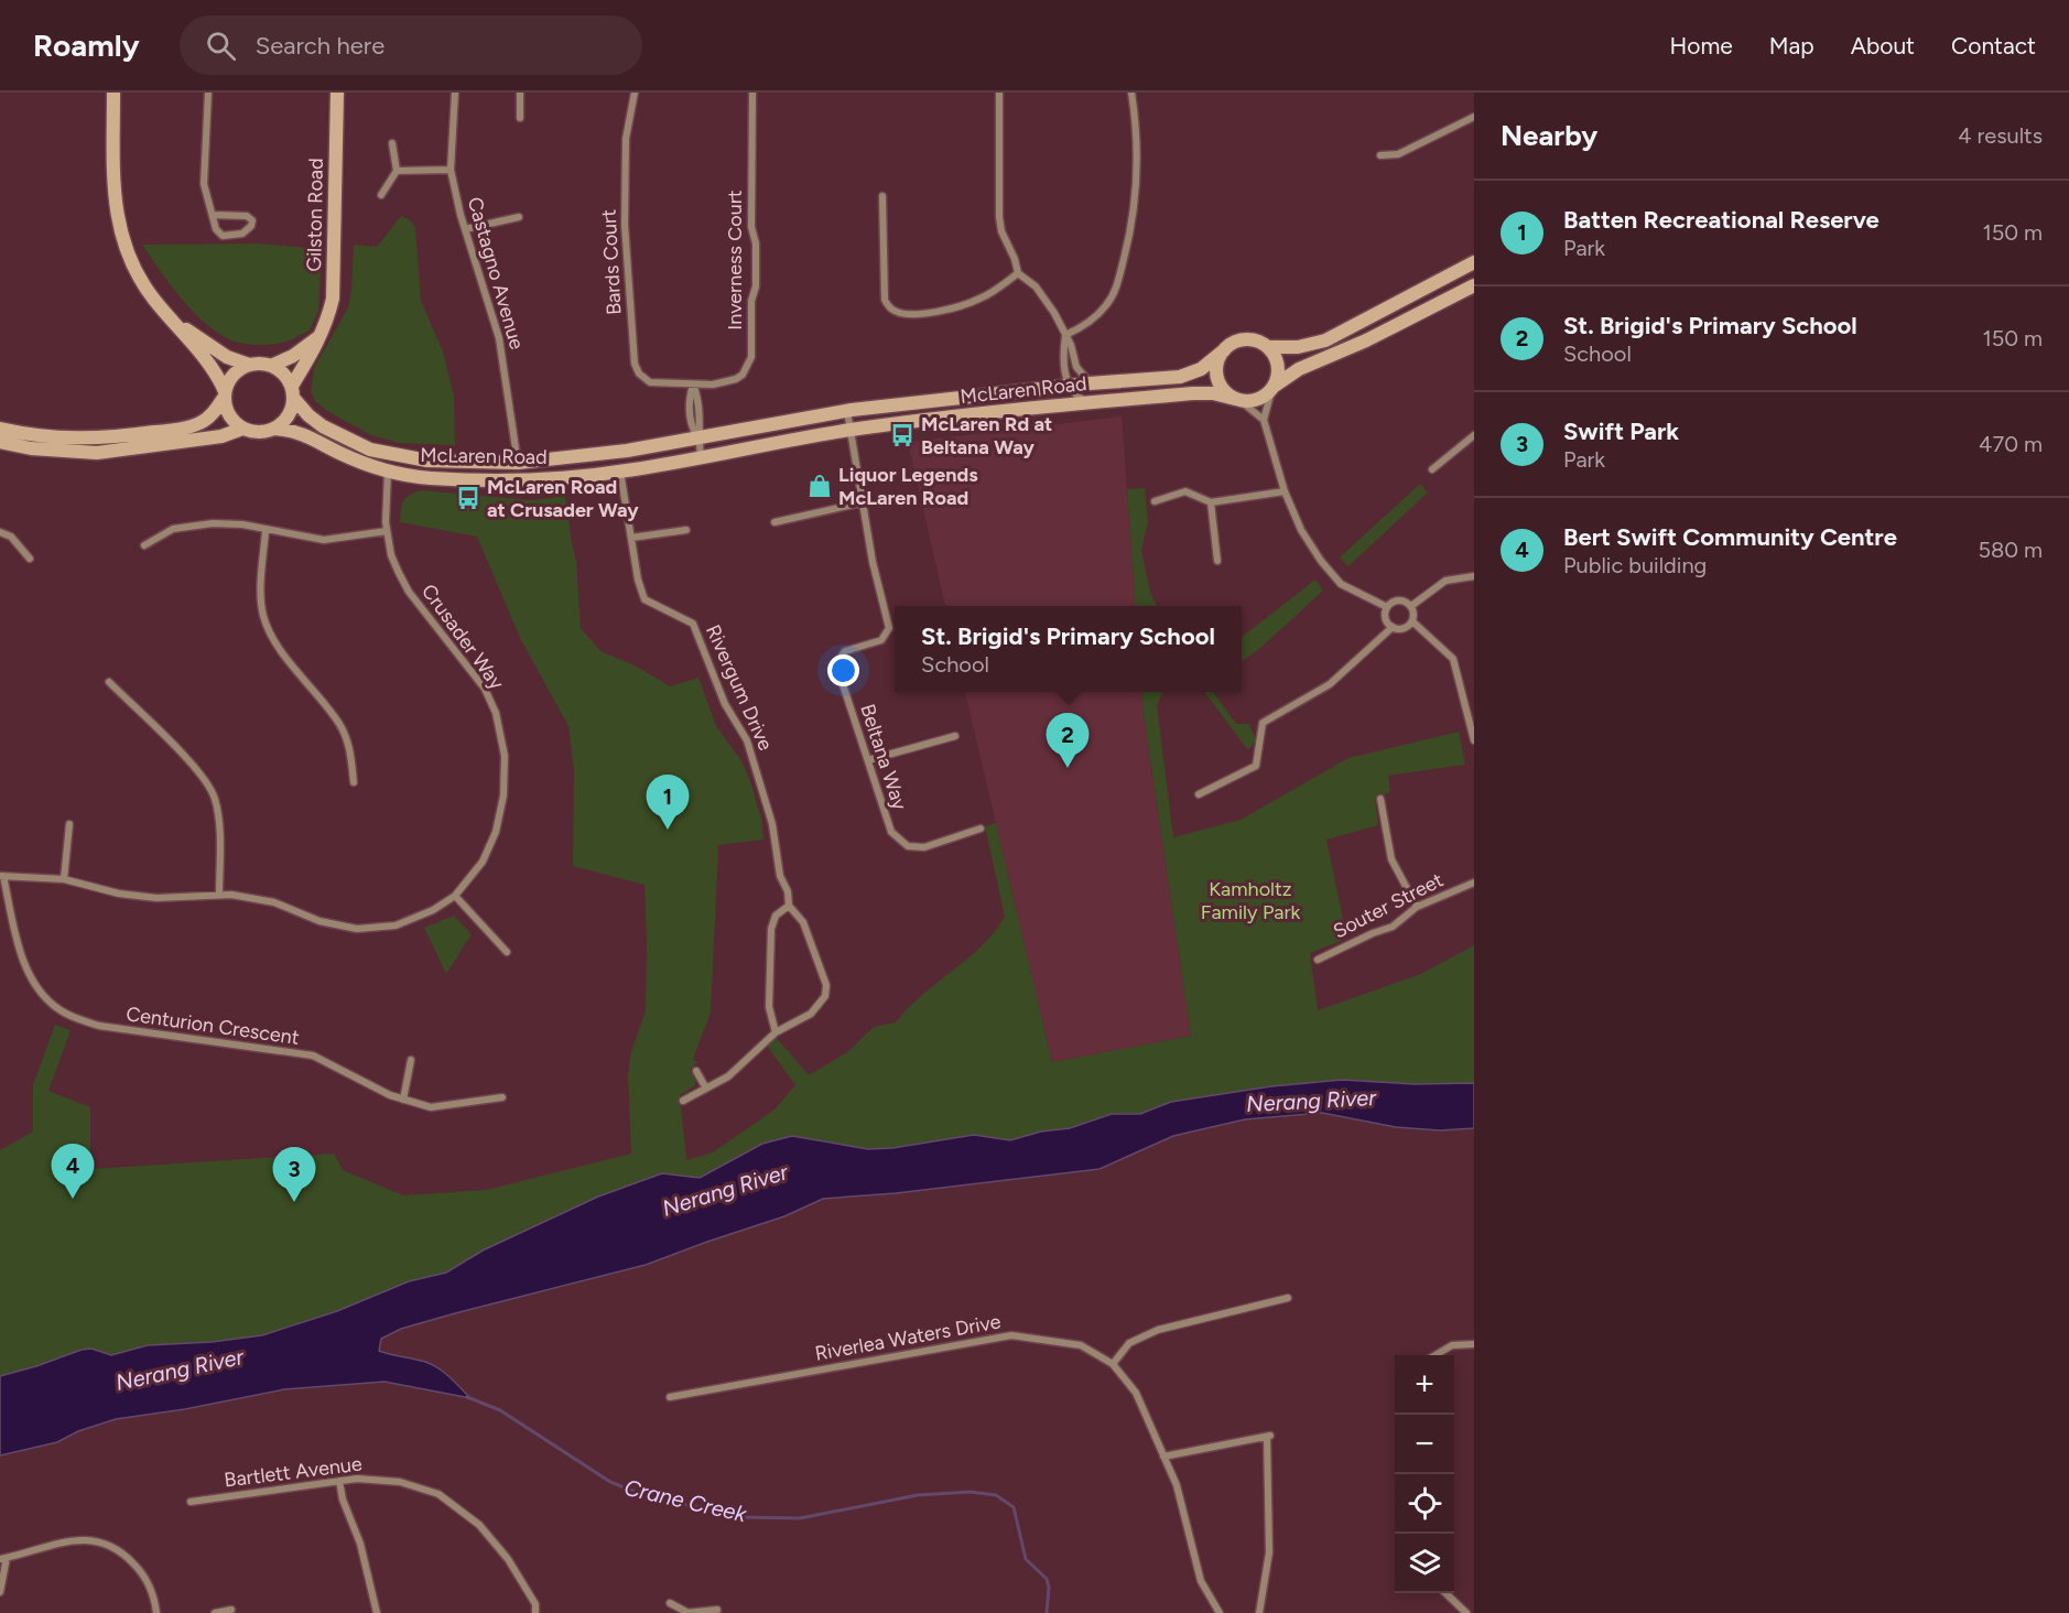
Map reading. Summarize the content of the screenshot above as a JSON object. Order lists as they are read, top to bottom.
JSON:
{
  "streets": {
    "main road": ["Gilston Road", "McLaren Road"],
    "street": [
      "Inverness Court",
      "Bards Court",
      "Castagno Avenue",
      "Crusader Way",
      "Rivergum Drive",
      "Beltana Way",
      "Souter Street",
      "Centurion Crescent",
      "Riverlea Waters Drive",
      "Bartlett Avenue"
    ]
  },
  "crossings": [
    ["Gilston Road", "McLaren Road"],
    ["Inverness Court", "Bards Court"],
    ["Castagno Avenue", "McLaren Road"],
    ["McLaren Road", "Crusader Way"],
    ["McLaren Road", "Rivergum Drive"],
    ["McLaren Road", "Beltana Way"],
    ["Crusader Way", "Centurion Crescent"]
  ],
  "water": ["Nerang River", "Crane Creek"],
  "parks": ["Kamholtz Family Park"],
  "places": {
    "bus stop": ["McLaren Rd at Beltana Way", "McLaren Road at Crusader Way"],
    "shop": ["Liquor Legends McLaren Road"]
  },
  "page": {
    "header": "Roamly",
    "search": "Search here",
    "nav": [
      "Home",
      "Map",
      "About",
      "Contact"
    ],
    "heading": ["Nearby", "4 results"],
    "list": [
      {
        "mark": "1",
        "name": "Batten Recreational Reserve",
        "note": "Park",
        "value": "150 m"
      },
      {
        "mark": "2",
        "name": "St. Brigid's Primary School",
        "note": "School",
        "value": "150 m"
      },
      {
        "mark": "3",
        "name": "Swift Park",
        "note": "Park",
        "value": "470 m"
      },
      {
        "mark": "4",
        "name": "Bert Swift Community Centre",
        "note": "Public building",
        "value": "580 m"
      }
    ],
    "popup": ["St. Brigid's Primary School", "School"],
    "pins": [
      "2",
      "1",
      "4",
      "3"
    ],
    "map_buttons": ["+", "−"]
  }
}
